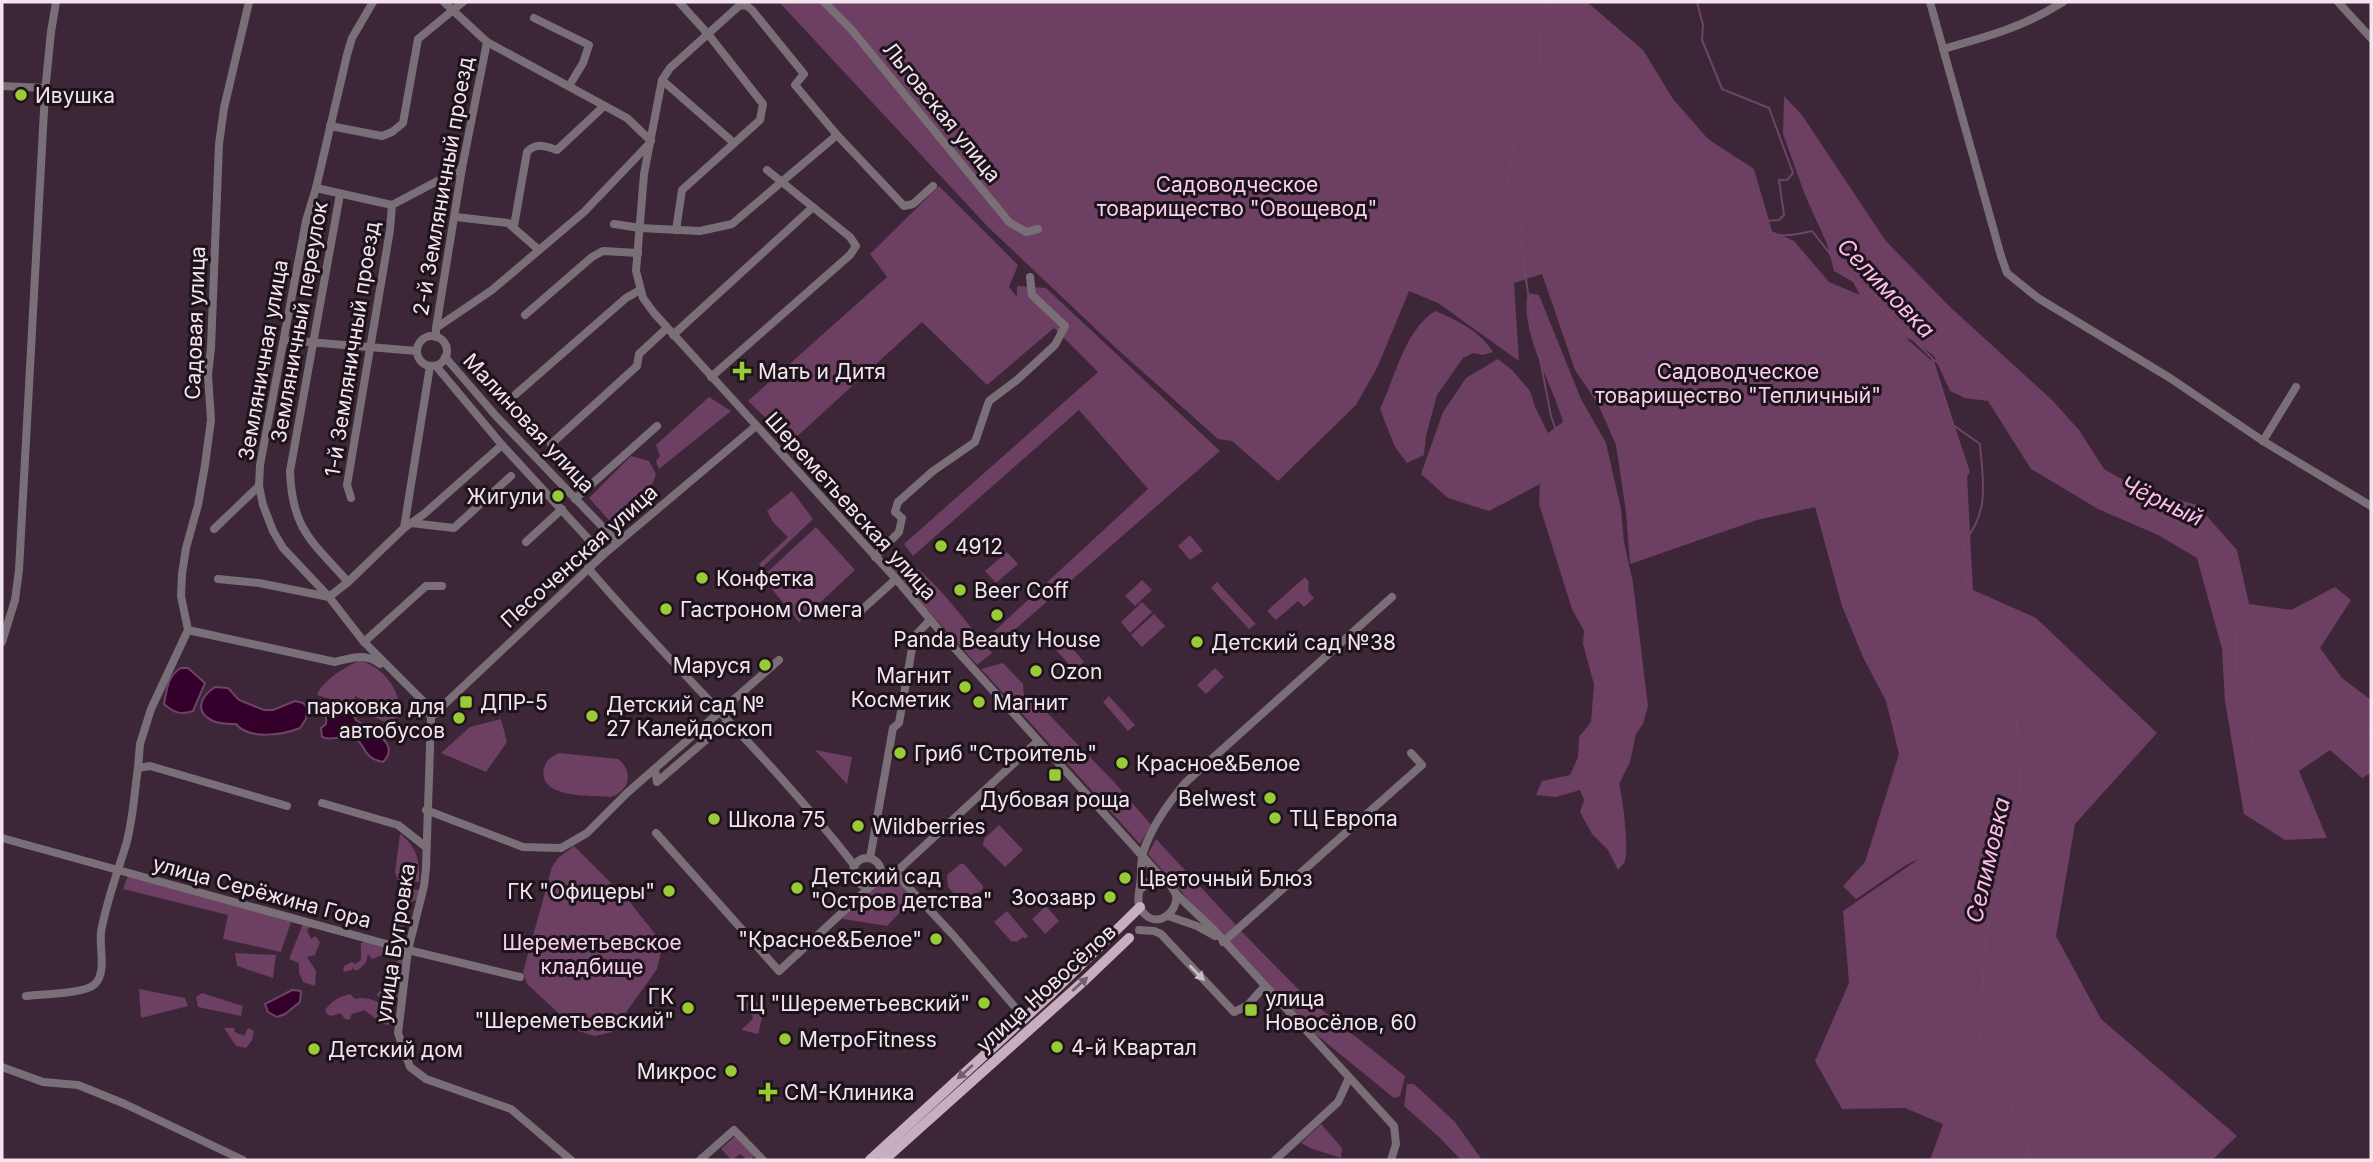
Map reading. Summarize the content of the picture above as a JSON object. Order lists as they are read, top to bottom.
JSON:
{
  "streets": {
    "main road": ["улица Новосёлов"],
    "street": [
      "Льговская улица",
      "2-й Земляничный проезд",
      "Земляничный переулок",
      "Садовая улица",
      "1-й Земляничный проезд",
      "Земляничная улица",
      "Малиновая улица",
      "Шереметьевская улица",
      "Песоченская улица",
      "улица Серёжина Гора",
      "улица Бугровка"
    ]
  },
  "crossings": [
    ["2-й Земляничный проезд", "Малиновая улица"],
    ["Земляничная улица", "Песоченская улица"],
    ["Земляничная улица", "улица Бугровка"],
    ["Малиновая улица", "Песоченская улица"],
    ["Шереметьевская улица", "Песоченская улица"],
    ["Шереметьевская улица", "улица Новосёлов"],
    ["Песоченская улица", "улица Бугровка"],
    ["улица Серёжина Гора", "улица Бугровка"]
  ],
  "water": ["Селимовка", "Чёрный"],
  "parks": ["Садоводческое товарищество \"Овощевод\"", "Садоводческое товарищество \"Тепличный\"", "Шереметьевское кладбище"],
  "places": {
    "other": [
      "Ивушка",
      "Жигули",
      "4912",
      "Конфетка",
      "Beer Coff",
      "Гастроном Омега",
      "Panda Beauty House",
      "Детский сад №38",
      "Маруся",
      "Ozon",
      "Магнит Косметик",
      "Магнит",
      "Детский сад № 27 Калейдоскоп",
      "парковка для автобусов",
      "Гриб \"Строитель\"",
      "Красное&Белое",
      "Belwest",
      "ТЦ Европа",
      "Школа 75",
      "Wildberries",
      "Цветочный Блюз",
      "Детский сад \"Остров детства\"",
      "ГК \"Офицеры\"",
      "Зоозавр",
      "\"Красное&Белое\"",
      "ТЦ \"Шереметьевский\"",
      "ГК \"Шереметьевский\"",
      "МетроFitness",
      "4-й Квартал",
      "Детский дом",
      "Микрос"
    ],
    "health": ["Мать и Дитя", "СМ-Клиника"],
    "transit": ["ДПР-5", "Дубовая роща", "улица Новосёлов, 60"]
  }
}
